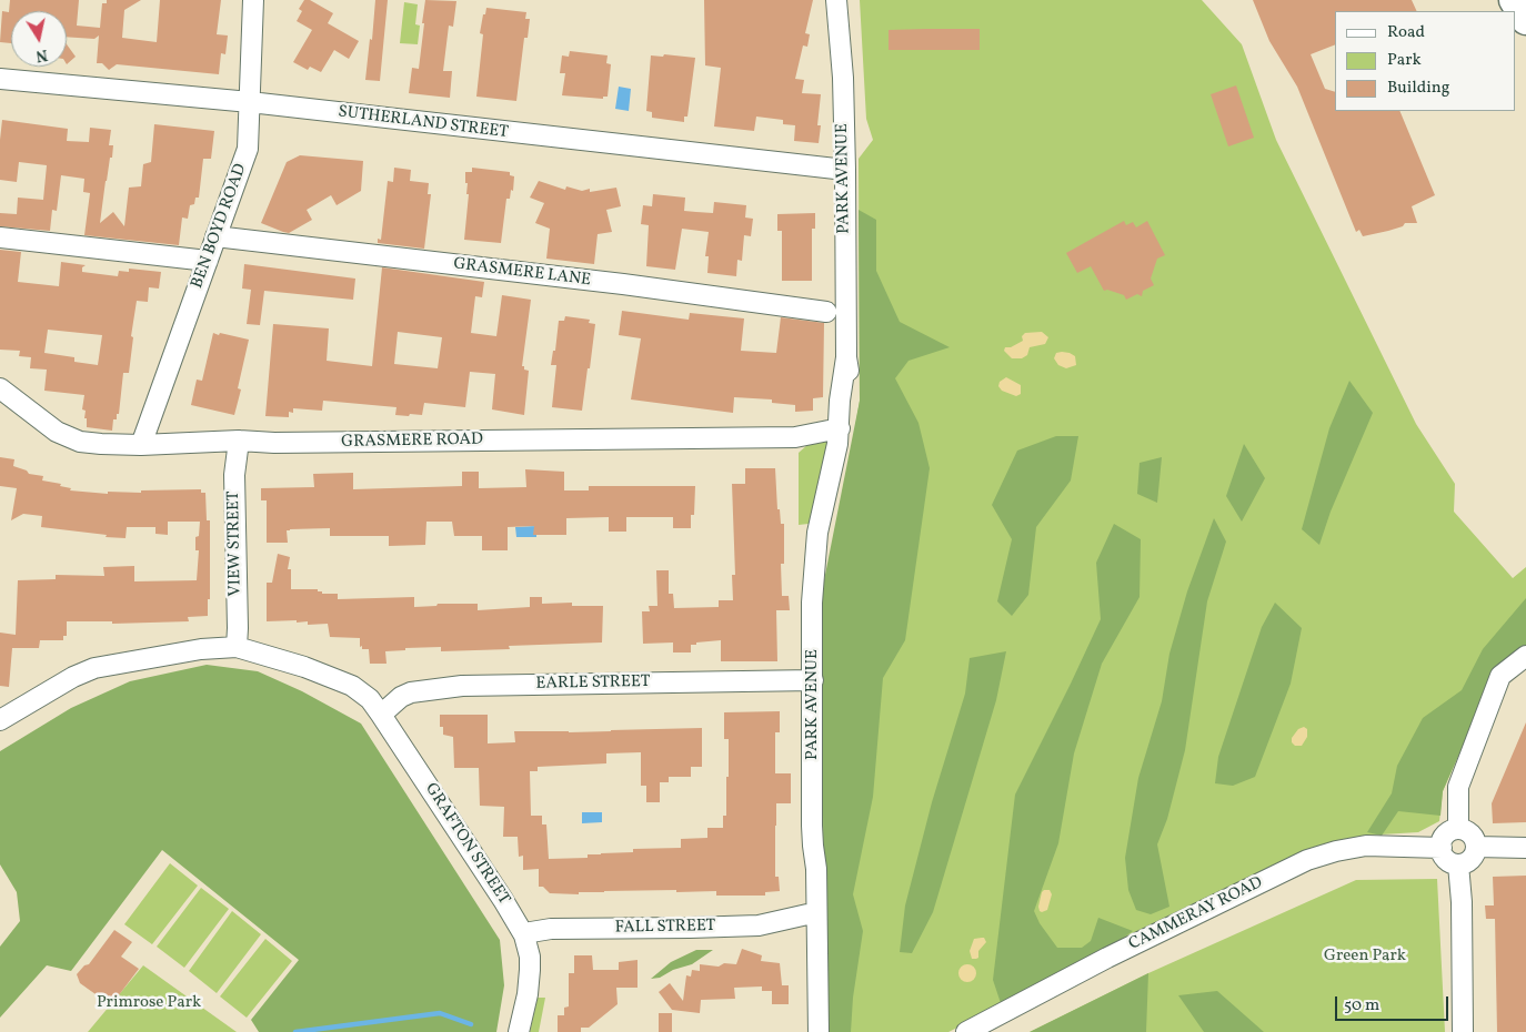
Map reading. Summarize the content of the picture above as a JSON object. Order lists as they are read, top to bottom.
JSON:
{
  "streets": {
    "street": [
      "SUTHERLAND STREET",
      "PARK AVENUE",
      "BEN BOYD ROAD",
      "GRASMERE LANE",
      "GRASMERE ROAD",
      "VIEW STREET",
      "EARLE STREET",
      "GRAFTON STREET",
      "CAMMERAY ROAD",
      "FALL STREET"
    ]
  },
  "crossings": [
    ["SUTHERLAND STREET", "PARK AVENUE"],
    ["SUTHERLAND STREET", "BEN BOYD ROAD"],
    ["PARK AVENUE", "GRASMERE ROAD"],
    ["PARK AVENUE", "EARLE STREET"],
    ["PARK AVENUE", "FALL STREET"],
    ["BEN BOYD ROAD", "GRASMERE LANE"],
    ["BEN BOYD ROAD", "GRASMERE ROAD"],
    ["GRASMERE ROAD", "VIEW STREET"],
    ["VIEW STREET", "GRAFTON STREET"],
    ["EARLE STREET", "GRAFTON STREET"],
    ["GRAFTON STREET", "FALL STREET"]
  ],
  "parks": ["Green Park", "Primrose Park"],
  "legend": ["Road", "Park", "Building"],
  "scale_bar": "50 m",
  "north": "bottom"
}
